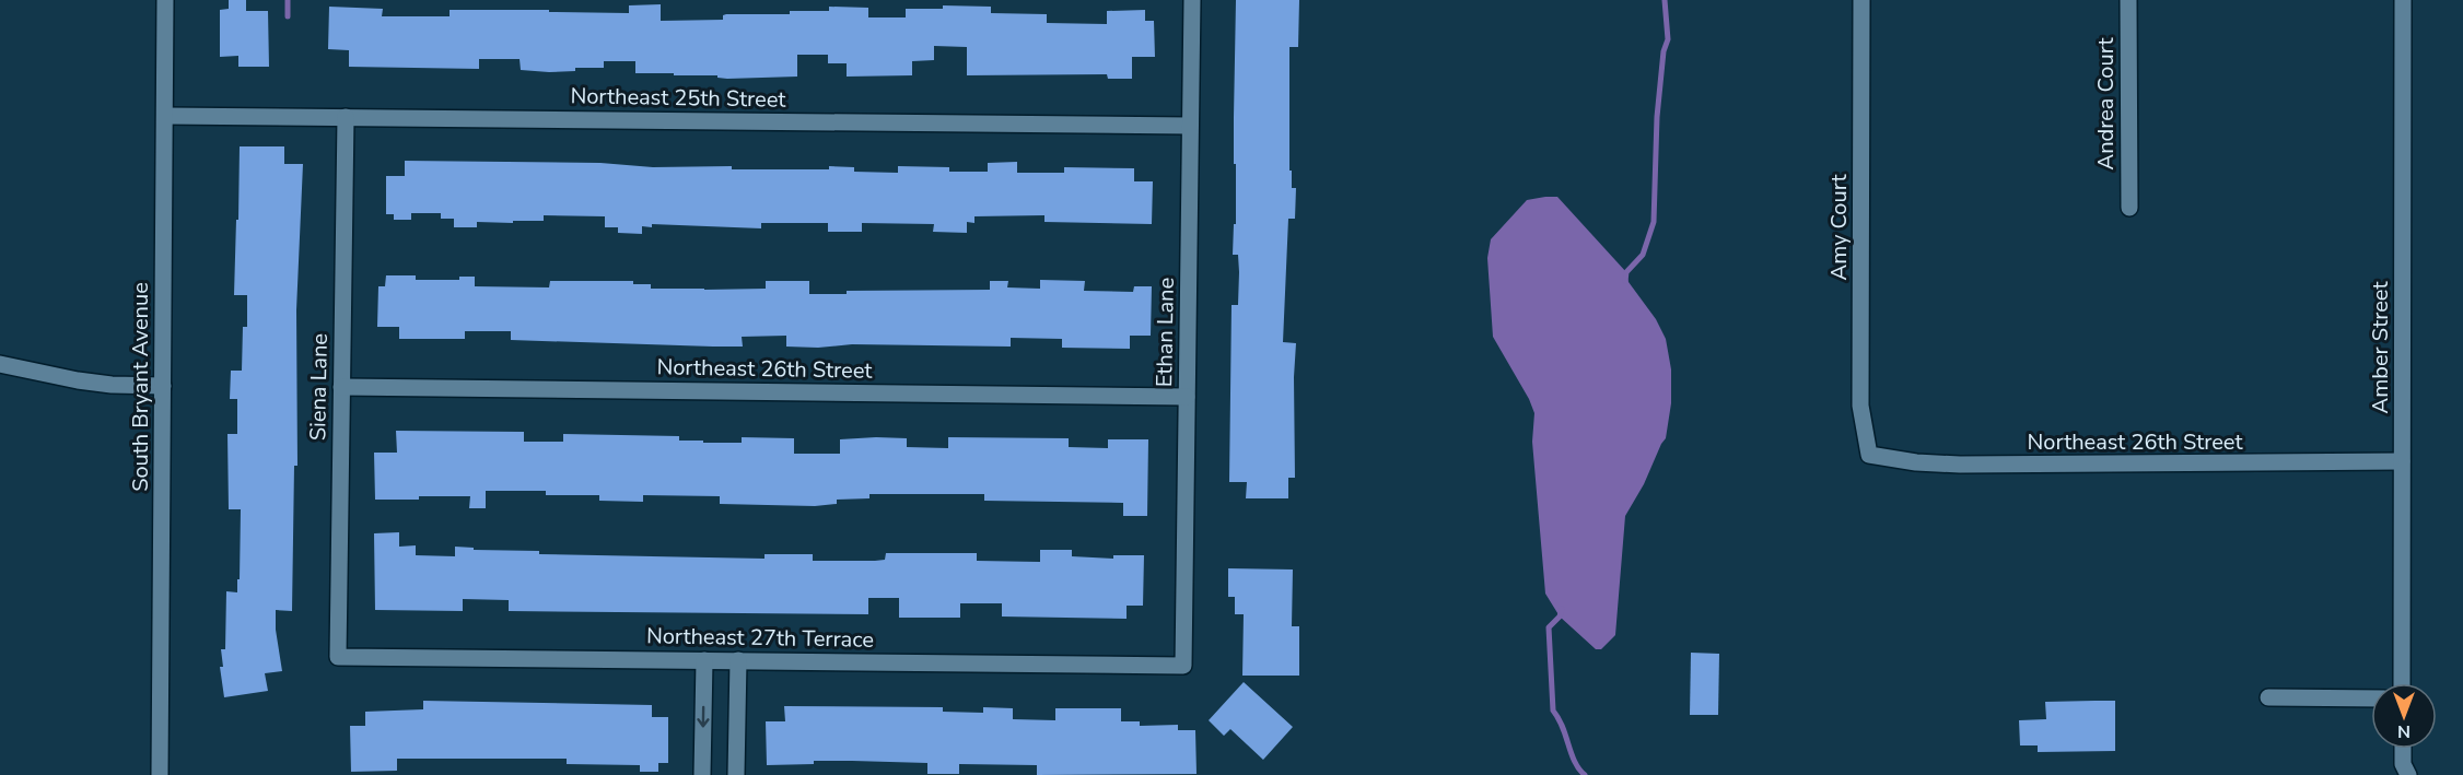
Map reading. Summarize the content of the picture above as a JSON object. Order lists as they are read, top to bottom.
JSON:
{
  "streets": {
    "street": [
      "Northeast 25th Street",
      "Andrea Court",
      "Amy Court",
      "Ethan Lane",
      "Amber Street",
      "Northeast 26th Street",
      "South Bryant Avenue",
      "Siena Lane",
      "Northeast 27th Terrace"
    ]
  },
  "crossings": [
    ["Northeast 25th Street", "Ethan Lane"],
    ["Northeast 25th Street", "South Bryant Avenue"],
    ["Northeast 25th Street", "Siena Lane"],
    ["Amy Court", "Northeast 26th Street"],
    ["Ethan Lane", "Northeast 26th Street"],
    ["Ethan Lane", "Northeast 27th Terrace"],
    ["Amber Street", "Northeast 26th Street"],
    ["Northeast 26th Street", "Siena Lane"],
    ["Siena Lane", "Northeast 27th Terrace"]
  ],
  "north": "bottom"
}
